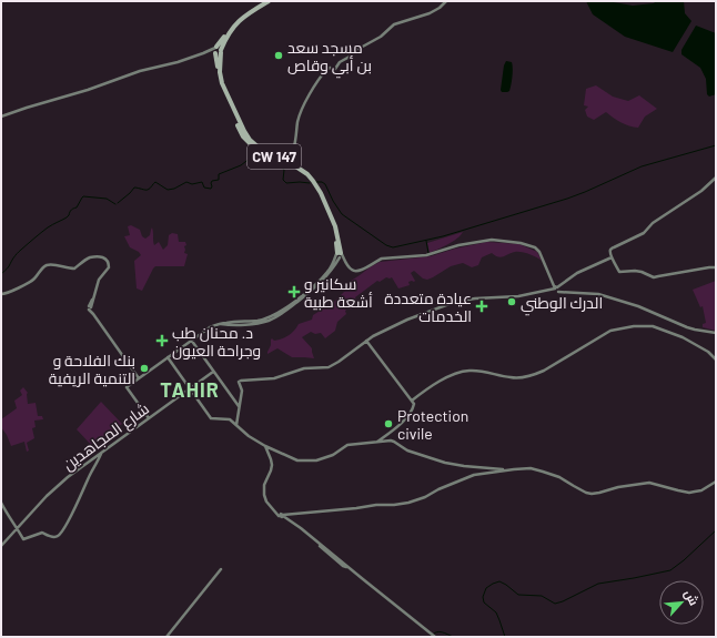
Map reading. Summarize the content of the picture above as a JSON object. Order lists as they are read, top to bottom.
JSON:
{
  "streets": {
    "highway": ["CW 147"],
    "main road": ["شارع المجاهدين"]
  },
  "districts": ["TAHIR"],
  "places": {
    "other": [
      "مسجد سعد بن أبي وقاص",
      "الدرك الوطني",
      "بنك الفلاحة و التنمية الريفية",
      "Protection civile"
    ],
    "health": ["سكانير و أشعة طبية", "عيادة متعددة الخدمات", "د. محنان طب وجراحة العيون"]
  },
  "north": "top right"
}
